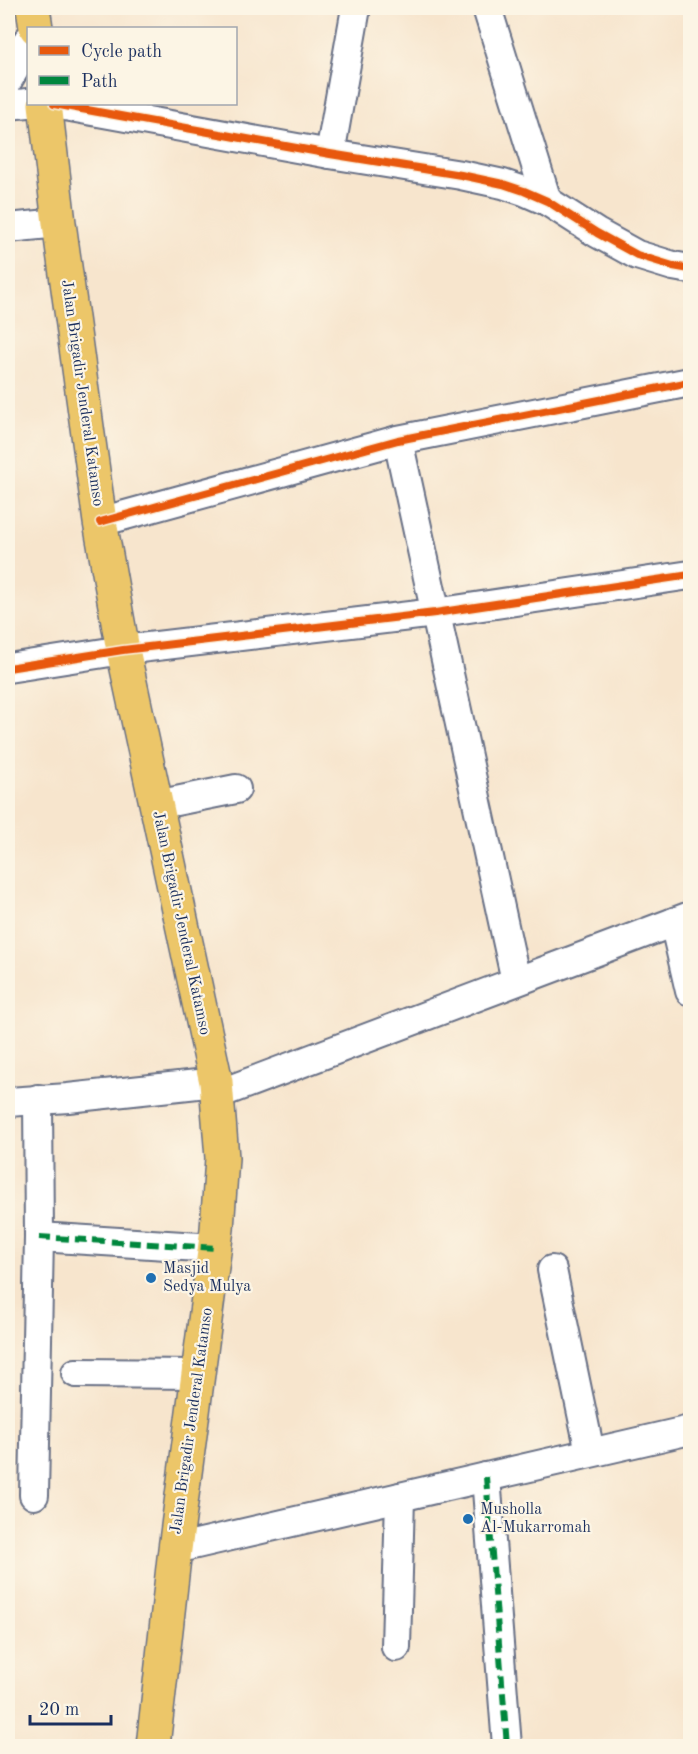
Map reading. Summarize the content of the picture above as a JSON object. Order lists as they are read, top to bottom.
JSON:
{
  "streets": {
    "main road": ["Jalan Brigadir Jenderal Katamso"]
  },
  "places": ["Masjid Sedya Mulya", "Musholla Al-Mukarromah"],
  "legend": ["Cycle path", "Path"],
  "scale_bar": "20 m"
}
